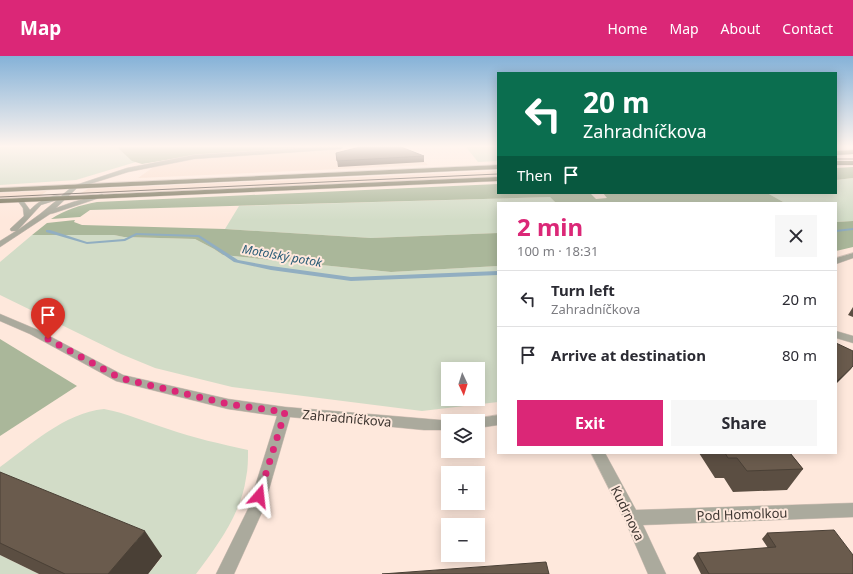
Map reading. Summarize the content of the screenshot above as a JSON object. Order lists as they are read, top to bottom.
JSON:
{
  "streets": {
    "street": ["Zahradníčkova", "Kudrnova", "Pod Homolkou"]
  },
  "crossings": [
    ["Kudrnova", "Pod Homolkou"]
  ],
  "water": ["Motolský potok"],
  "north": "bottom",
  "page": {
    "header": "Map",
    "nav": [
      "Home",
      "Map",
      "About",
      "Contact"
    ],
    "turn": ["20 m", "Zahradníčkova"],
    "then": "Then",
    "heading": ["2 min", "100 m · 18:31"],
    "list": [
      {
        "name": "Turn left",
        "note": "Zahradníčkova",
        "value": "20 m"
      },
      {
        "name": "Arrive at destination",
        "value": "80 m"
      }
    ],
    "map_buttons": ["+", "−"],
    "buttons": ["Exit", "Share"]
  }
}
